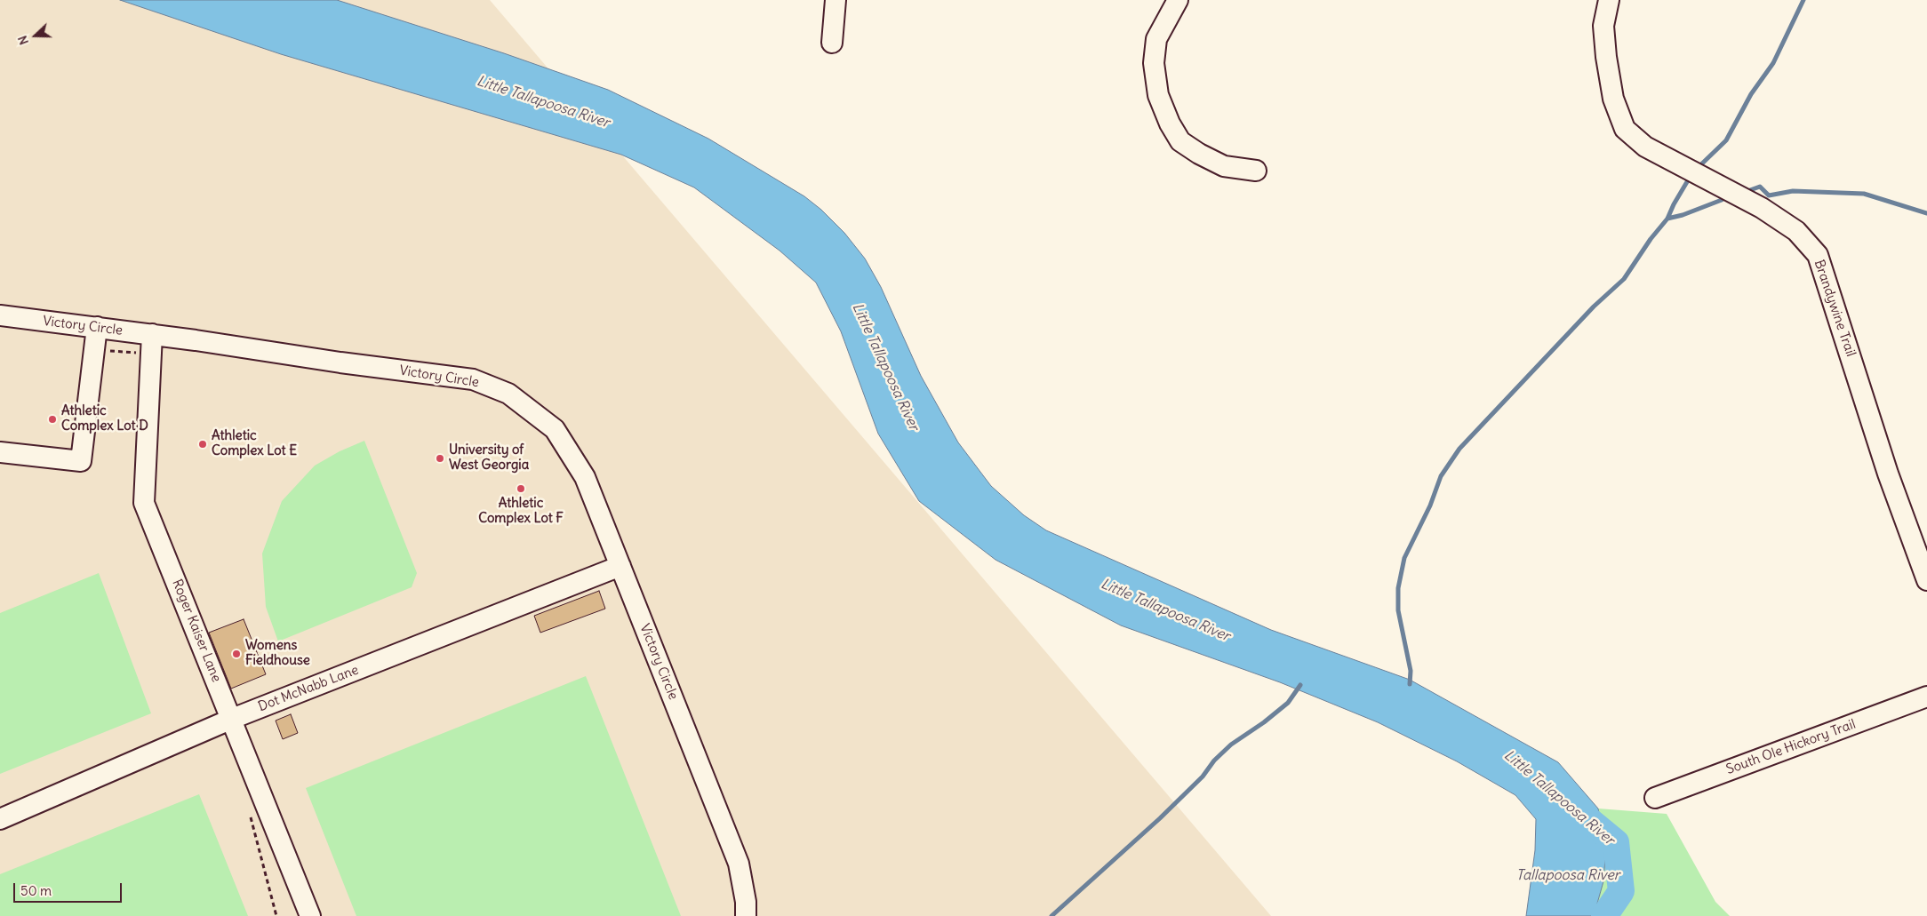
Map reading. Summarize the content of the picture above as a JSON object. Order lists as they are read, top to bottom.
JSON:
{
  "streets": {
    "street": [
      "Brandywine Trail",
      "Victory Circle",
      "Roger Kaiser Lane",
      "Dot McNabb Lane",
      "South Ole Hickory Trail"
    ]
  },
  "crossings": [
    ["Victory Circle", "Roger Kaiser Lane"],
    ["Victory Circle", "Dot McNabb Lane"],
    ["Roger Kaiser Lane", "Dot McNabb Lane"]
  ],
  "water": ["Little Tallapoosa River", "Tallapoosa River"],
  "places": [
    "Athletic Complex Lot D",
    "Athletic Complex Lot E",
    "University of West Georgia",
    "Athletic Complex Lot F",
    "Womens Fieldhouse"
  ],
  "scale_bar": "50 m",
  "north": "left"
}
